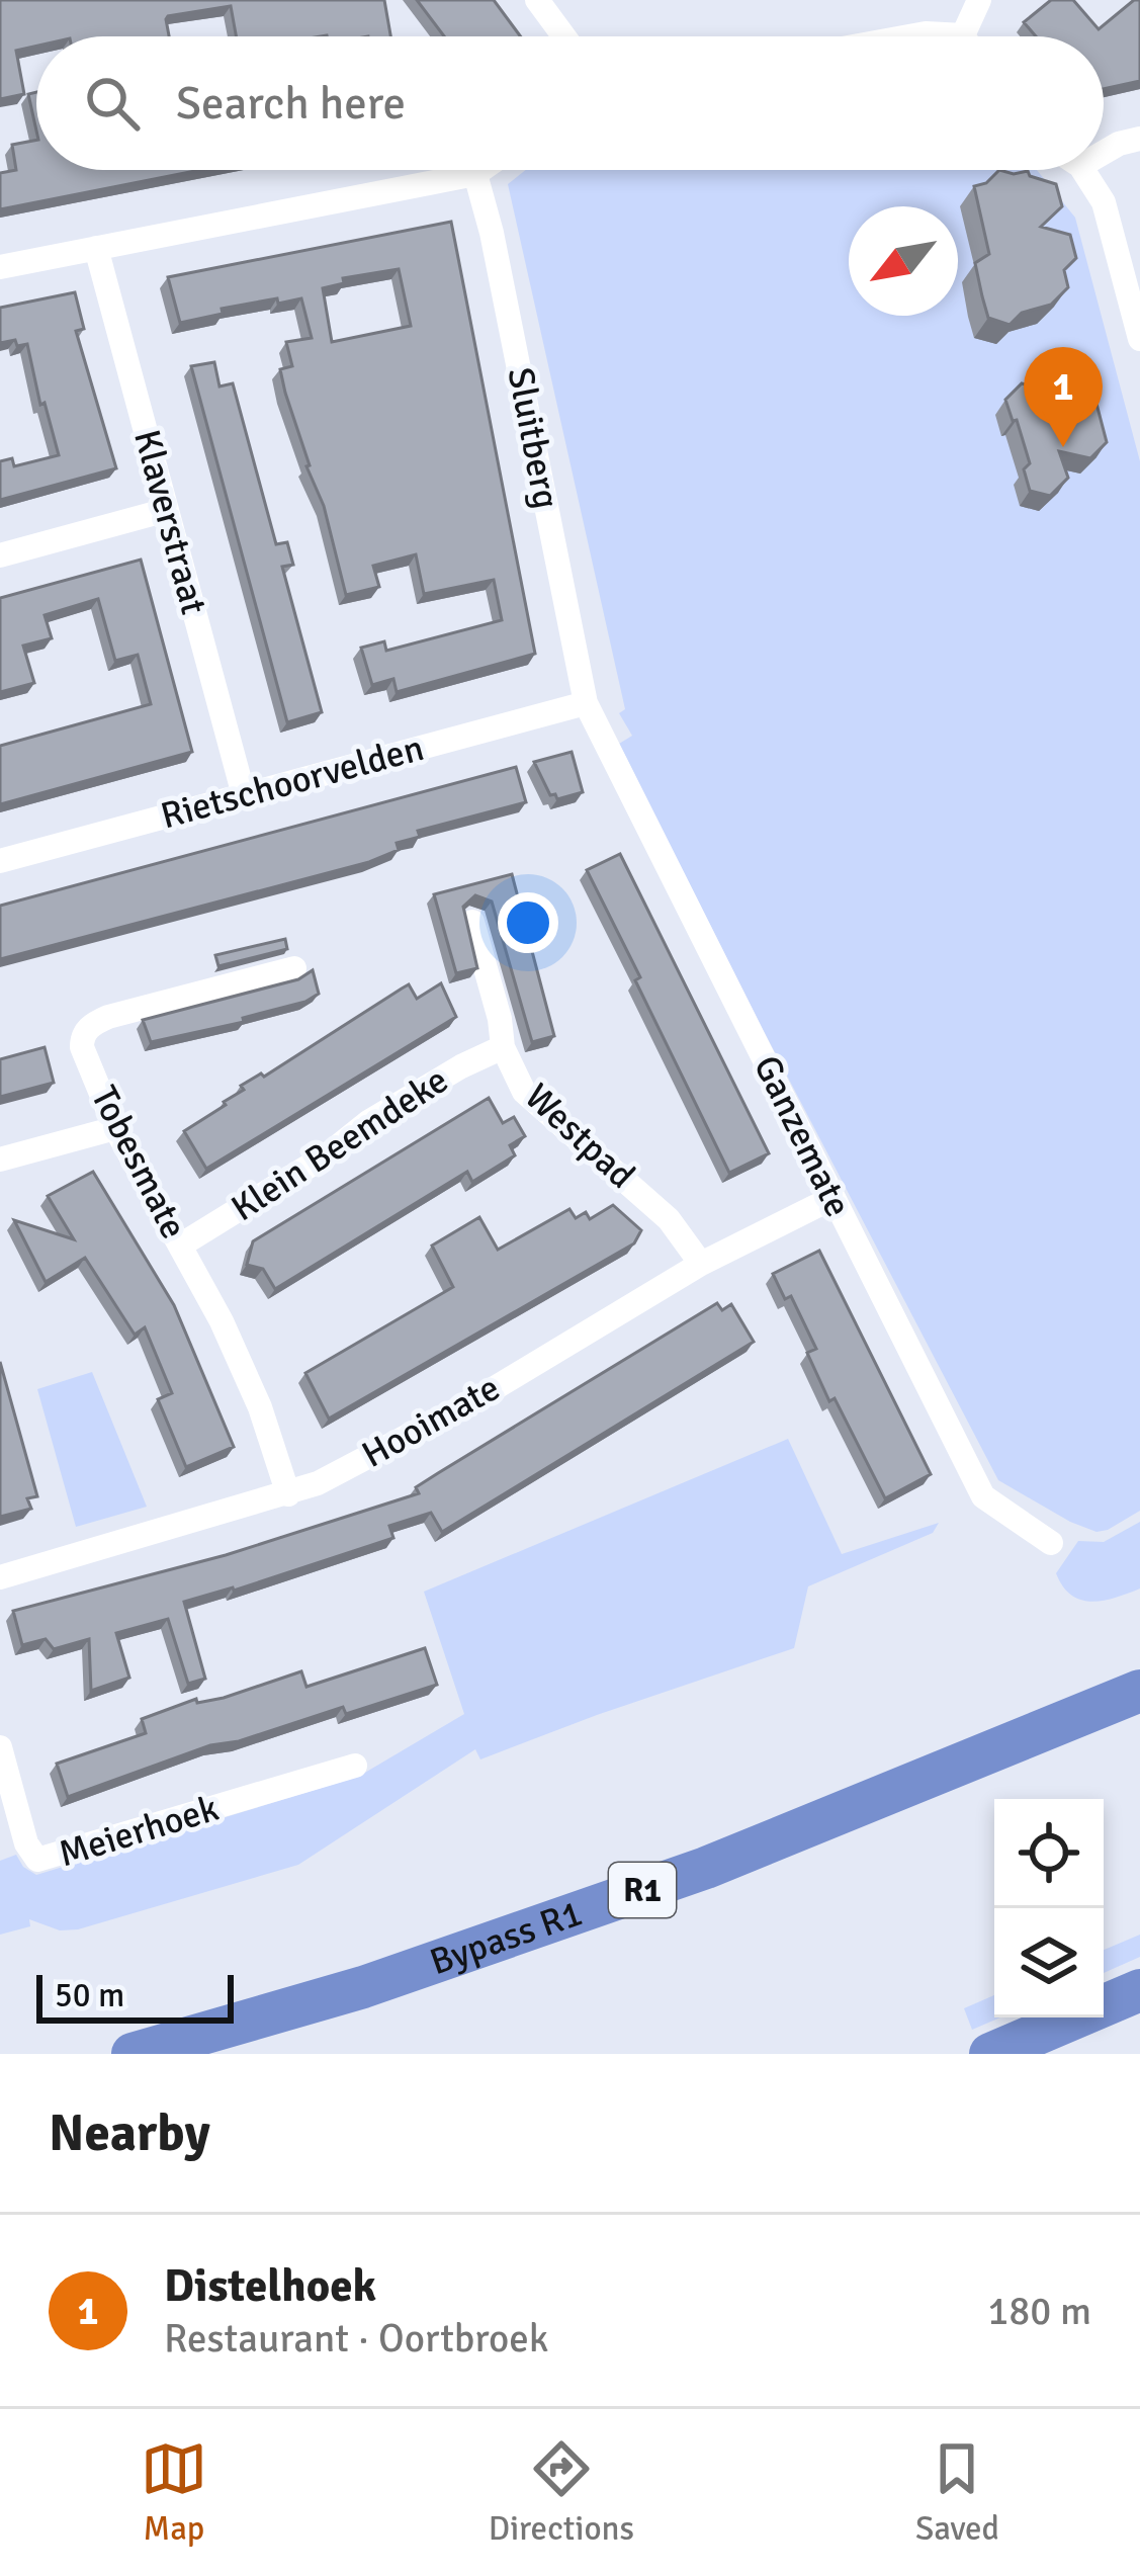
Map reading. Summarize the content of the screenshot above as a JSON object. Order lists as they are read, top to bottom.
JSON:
{
  "streets": {
    "highway": ["R1", "Bypass R1"],
    "street": [
      "Sluitberg",
      "Klaverstraat",
      "Rietschoorvelden",
      "Westpad",
      "Ganzemate",
      "Klein Beemdeke",
      "Tobesmate",
      "Hooimate",
      "Meierhoek"
    ]
  },
  "crossings": [
    ["Sluitberg", "Rietschoorvelden"],
    ["Sluitberg", "Ganzemate"],
    ["Klaverstraat", "Rietschoorvelden"],
    ["Rietschoorvelden", "Ganzemate"],
    ["Westpad", "Klein Beemdeke"],
    ["Westpad", "Hooimate"],
    ["Ganzemate", "Hooimate"],
    ["Klein Beemdeke", "Tobesmate"],
    ["Tobesmate", "Hooimate"]
  ],
  "scale_bar": "50 m",
  "north": "bottom left",
  "page": {
    "search": "Search here",
    "pins": "1",
    "scale": "50 m",
    "heading": "Nearby",
    "list": [
      {
        "mark": "1",
        "name": "Distelhoek",
        "note": "Restaurant · Oortbroek",
        "value": "180 m"
      }
    ],
    "nav": ["Map", "Directions", "Saved"]
  }
}
